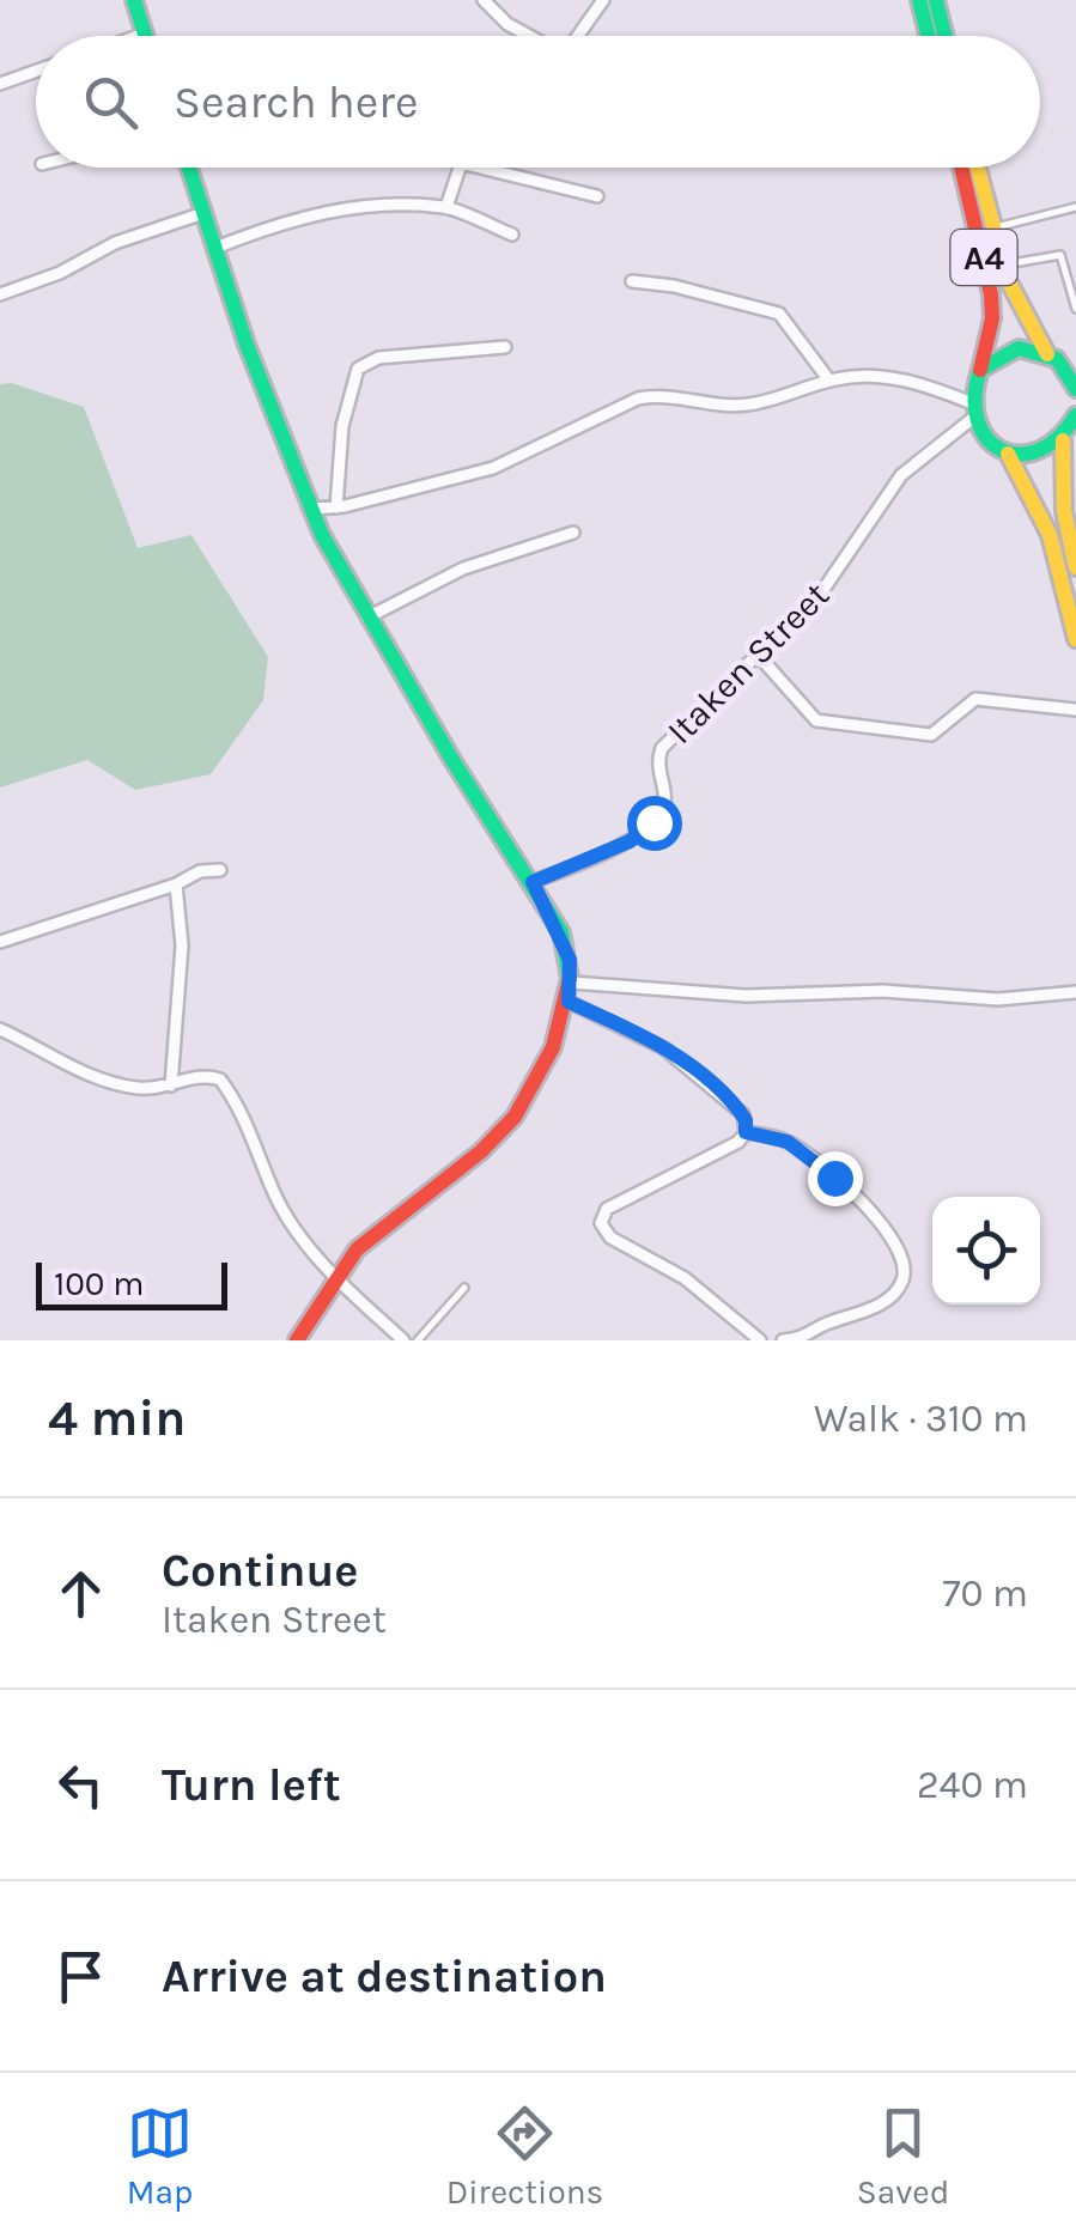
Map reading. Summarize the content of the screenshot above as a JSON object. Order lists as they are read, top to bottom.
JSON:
{
  "streets": {
    "main road": ["A4"],
    "street": ["Itaken Street"]
  },
  "crossings": [
    ["A4", "Itaken Street"]
  ],
  "scale_bar": "100 m",
  "page": {
    "search": "Search here",
    "scale": "100 m",
    "heading": ["4 min", "Walk · 310 m"],
    "list": [
      ["Continue", "Itaken Street", "70 m"],
      ["Turn left", "240 m"],
      "Arrive at destination"
    ],
    "nav": ["Map", "Directions", "Saved"]
  }
}
